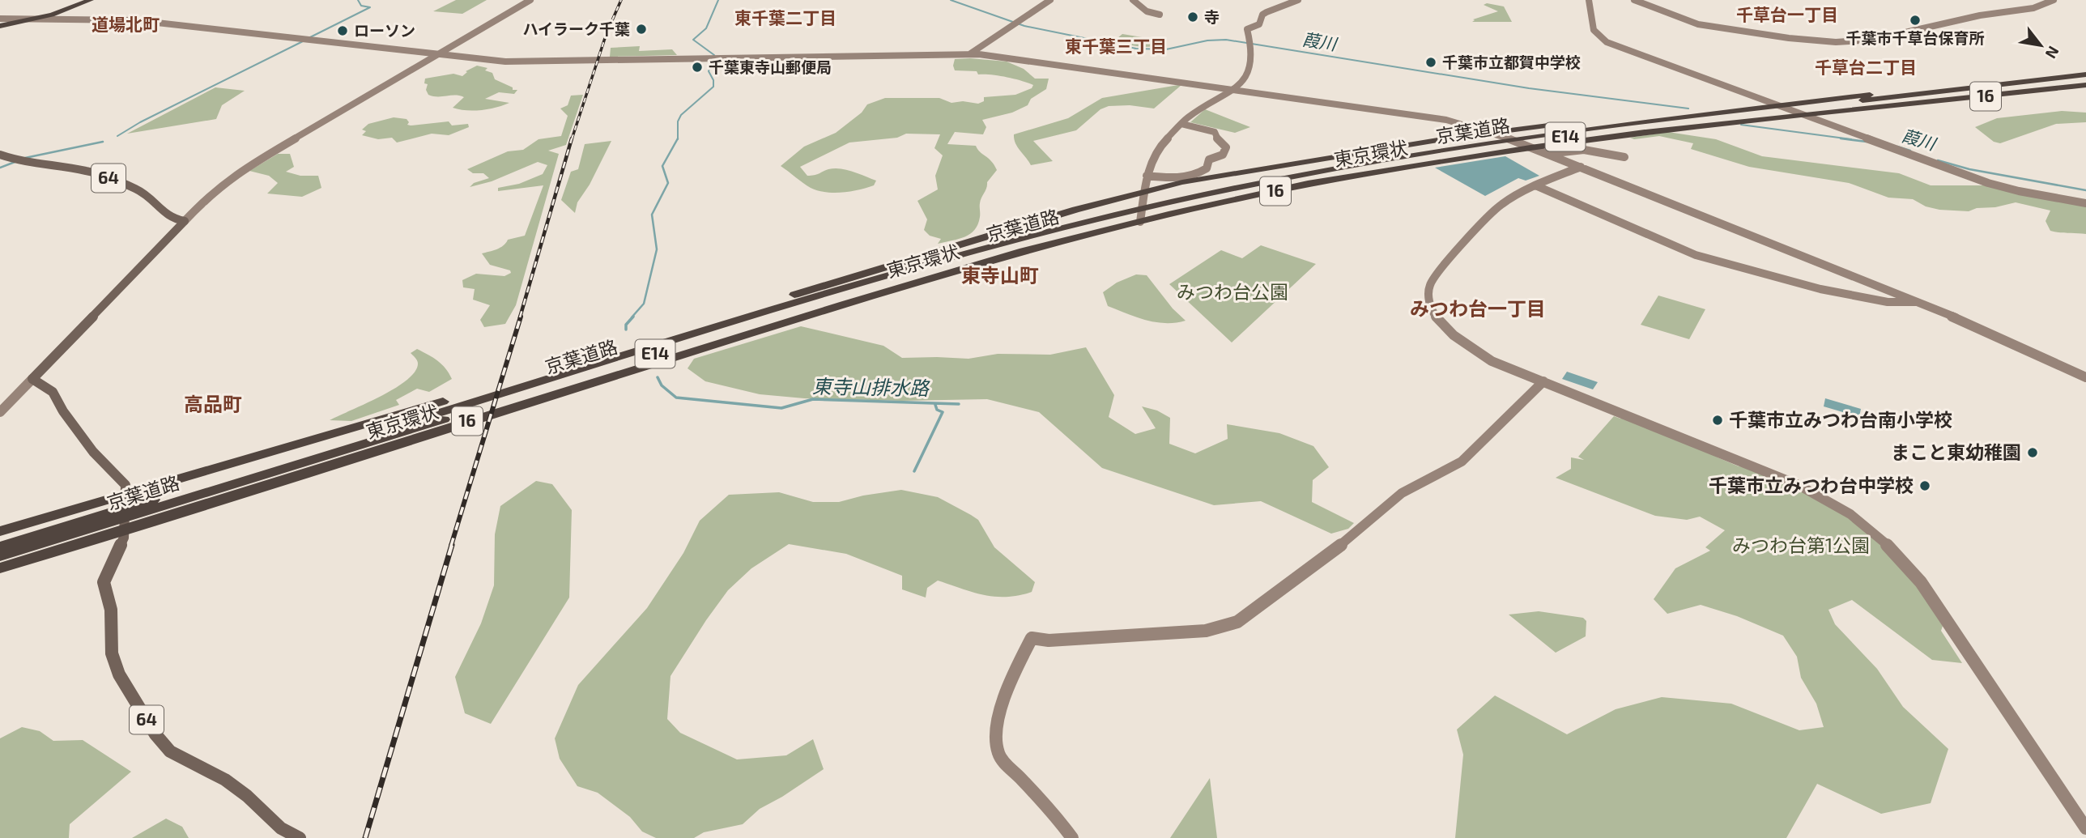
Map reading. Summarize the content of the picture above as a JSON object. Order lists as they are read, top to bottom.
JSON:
{
  "streets": {
    "highway": [
      "16",
      "京葉道路",
      "E14",
      "東京環状"
    ],
    "main road": ["64"]
  },
  "crossings": [
    ["京葉道路", "東京環状"]
  ],
  "districts": [
    "千草台一丁目",
    "東千葉二丁目",
    "道場北町",
    "東千葉三丁目",
    "千草台二丁目",
    "東寺山町",
    "みつわ台一丁目",
    "高品町"
  ],
  "water": ["葭川", "東寺山排水路"],
  "parks": ["みつわ台公園", "みつわ台第1公園"],
  "places": [
    "寺",
    "千葉市千草台保育所",
    "ハイラーク千葉",
    "ローソン",
    "千葉市立都賀中学校",
    "千葉東寺山郵便局",
    "千葉市立みつわ台南小学校",
    "まこと東幼稚園",
    "千葉市立みつわ台中学校"
  ],
  "north": "bottom right"
}
